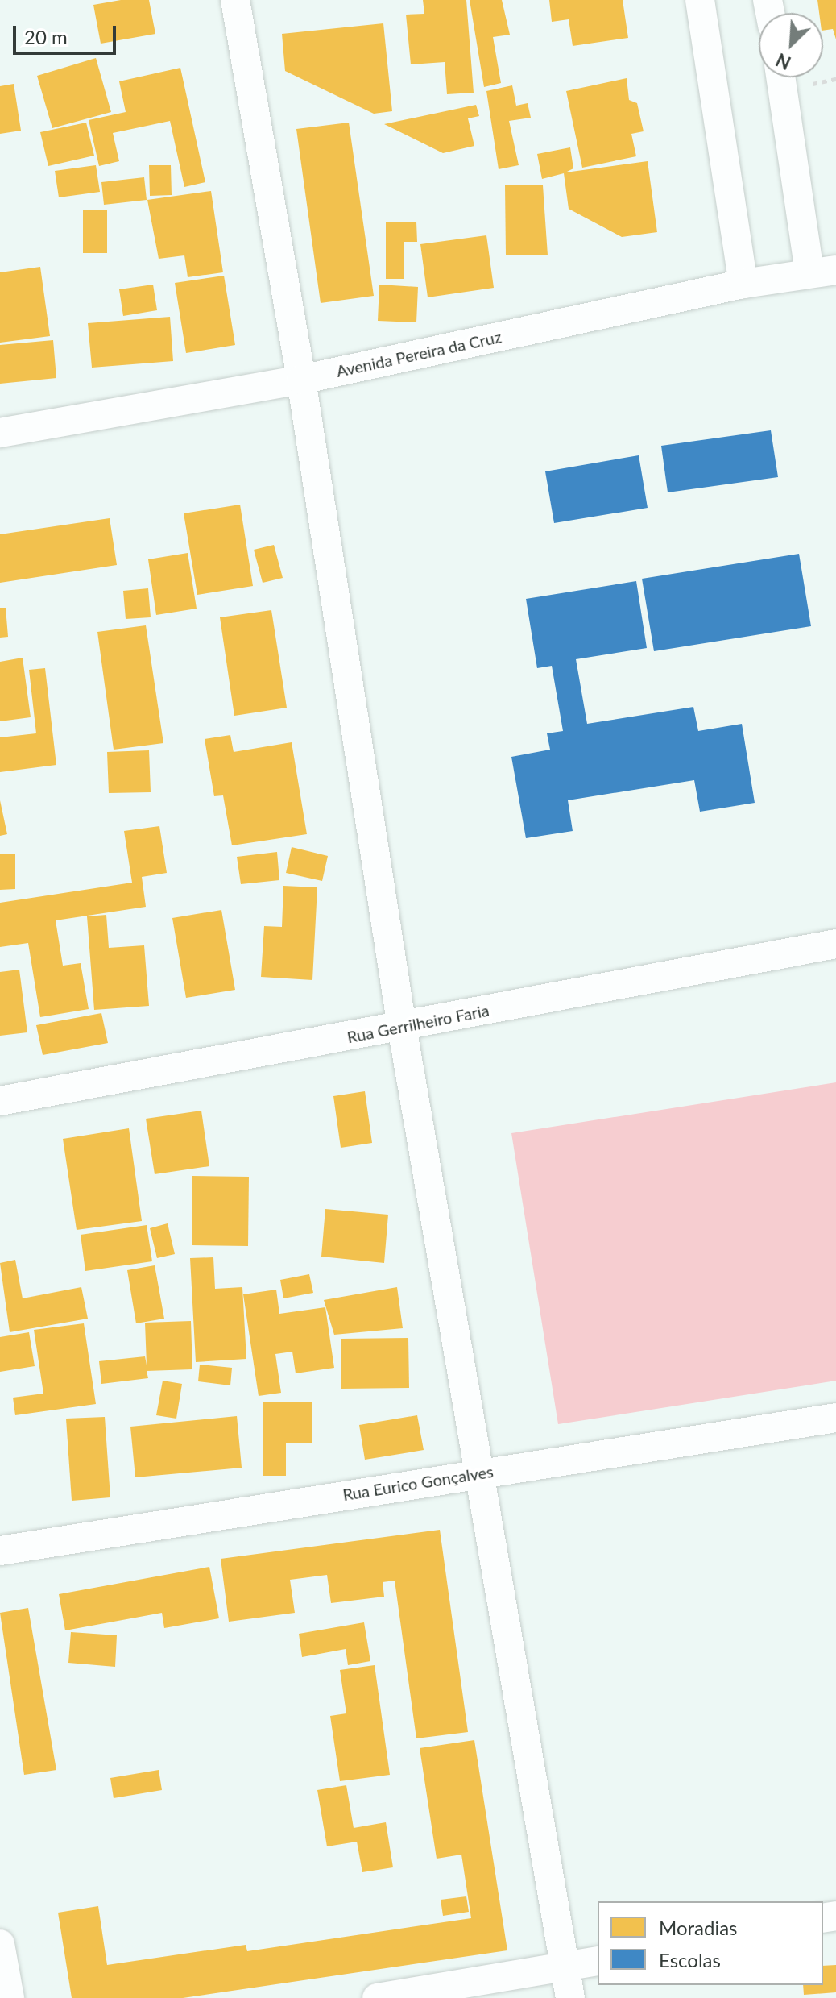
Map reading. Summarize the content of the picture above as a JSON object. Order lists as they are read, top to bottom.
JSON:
{
  "streets": {
    "street": ["Avenida Pereira da Cruz", "Rua Gerrilheiro Faria", "Rua Eurico Gonçalves"]
  },
  "legend": ["Moradias", "Escolas"],
  "scale_bar": "20 m",
  "north": "bottom left"
}
